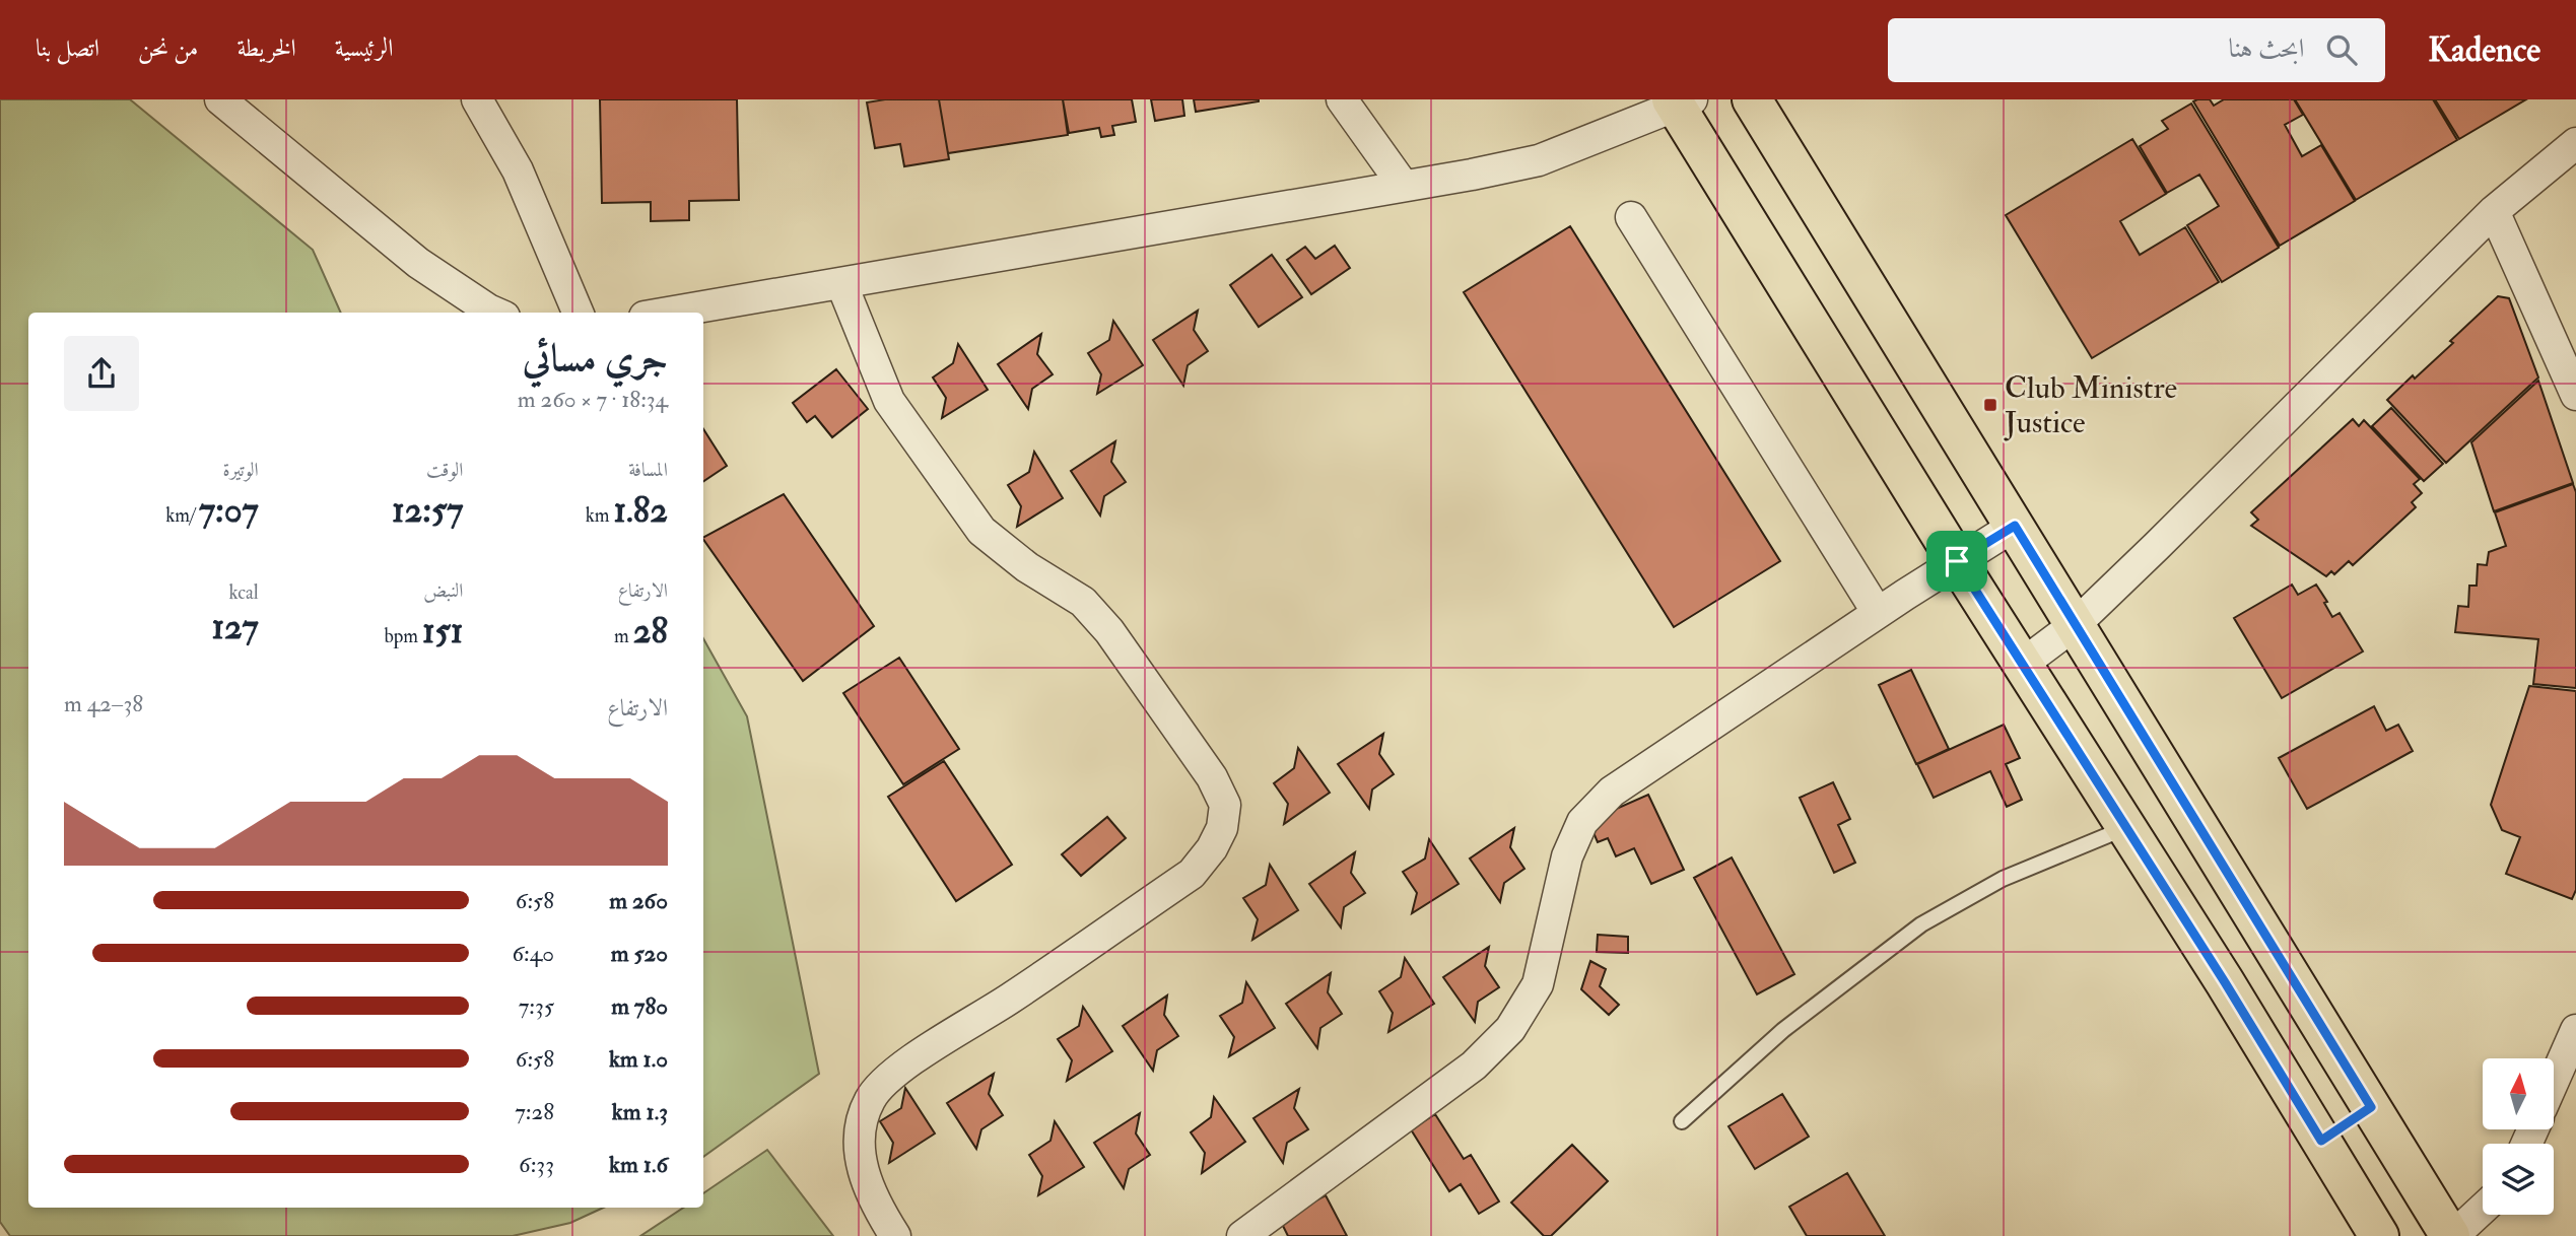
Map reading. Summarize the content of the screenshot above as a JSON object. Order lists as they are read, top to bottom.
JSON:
{
  "places": {
    "transit": ["Club Ministre Justice"]
  },
  "north": "top",
  "page": {
    "header": "Kadence",
    "search": "ابحث هنا",
    "nav": [
      "الرئيسية",
      "الخريطة",
      "من نحن",
      "اتصل بنا"
    ],
    "heading": ["جري مسائي", "18:34 · 7 × 260 m"],
    "stats": [
      ["المسافة", "1.82 km"],
      ["الوقت", "12:57"],
      ["الوتيرة", "7:07 /km"],
      ["الارتفاع", "28 m"],
      ["النبض", "151 bpm"],
      ["kcal", "127"]
    ],
    "chart": ["الارتفاع", "38–42 m"],
    "list": [
      {
        "name": "260 m",
        "note": "6:58"
      },
      {
        "name": "520 m",
        "note": "6:40"
      },
      {
        "name": "780 m",
        "note": "7:35"
      },
      {
        "name": "1.0 km",
        "note": "6:58"
      },
      {
        "name": "1.3 km",
        "note": "7:28"
      },
      {
        "name": "1.6 km",
        "note": "6:33"
      }
    ]
  }
}
